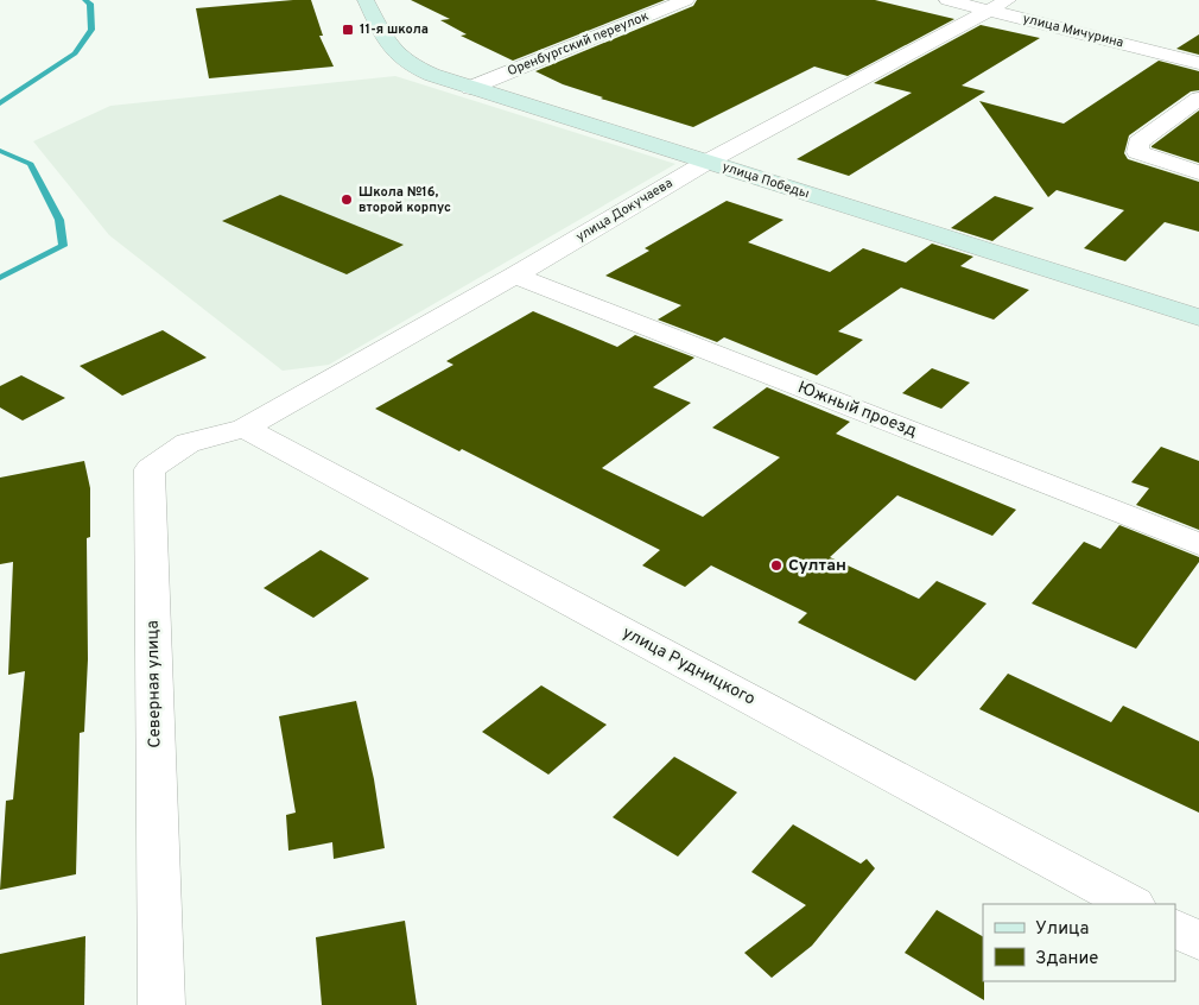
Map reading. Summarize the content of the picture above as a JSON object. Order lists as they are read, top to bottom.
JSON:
{
  "streets": {
    "street": [
      "улица Мичурина",
      "Оренбургский переулок",
      "улица Победы",
      "улица Докучаева",
      "Южный проезд",
      "улица Рудницкого",
      "Северная улица"
    ]
  },
  "crossings": [
    ["улица Мичурина", "улица Докучаева"],
    ["Оренбургский переулок", "улица Победы"],
    ["улица Победы", "улица Докучаева"],
    ["улица Докучаева", "Южный проезд"],
    ["улица Докучаева", "улица Рудницкого"],
    ["улица Докучаева", "Северная улица"],
    ["улица Рудницкого", "Северная улица"]
  ],
  "places": {
    "transit": ["11-я школа"],
    "other": ["Школа №16, второй корпус", "Султан"]
  },
  "legend": ["Улица", "Здание"]
}
